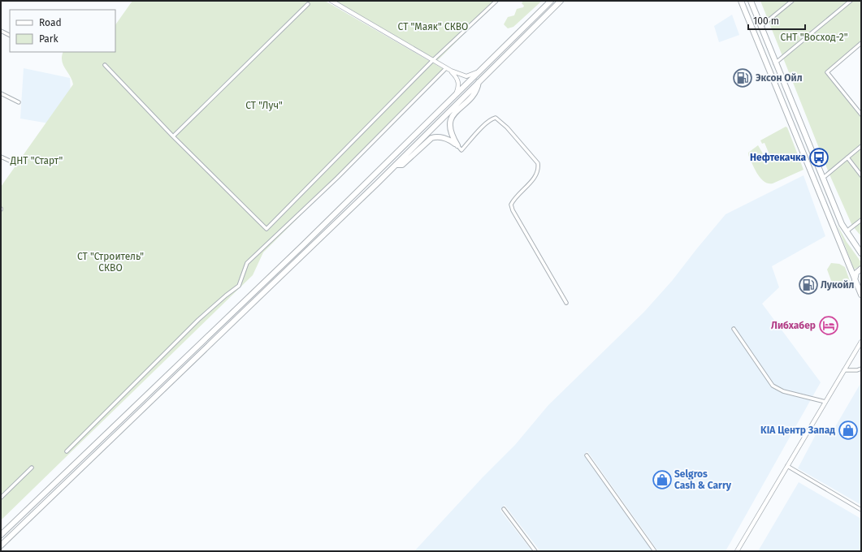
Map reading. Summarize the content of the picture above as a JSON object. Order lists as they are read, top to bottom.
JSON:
{
  "parks": [
    "СТ \"Маяк\" СКВО",
    "СНТ \"Восход-2\"",
    "СТ \"Луч\"",
    "ДНТ \"Старт\"",
    "СТ \"Строитель\" СКВО"
  ],
  "places": {
    "fuel station": ["Эксон Ойл", "Лукойл"],
    "bus stop": ["Нефтекачка"],
    "hotel": ["Либхабер"],
    "shop": ["KIA Центр Запад", "Selgros Cash & Carry"]
  },
  "legend": ["Road", "Park"],
  "scale_bar": "100 m"
}
